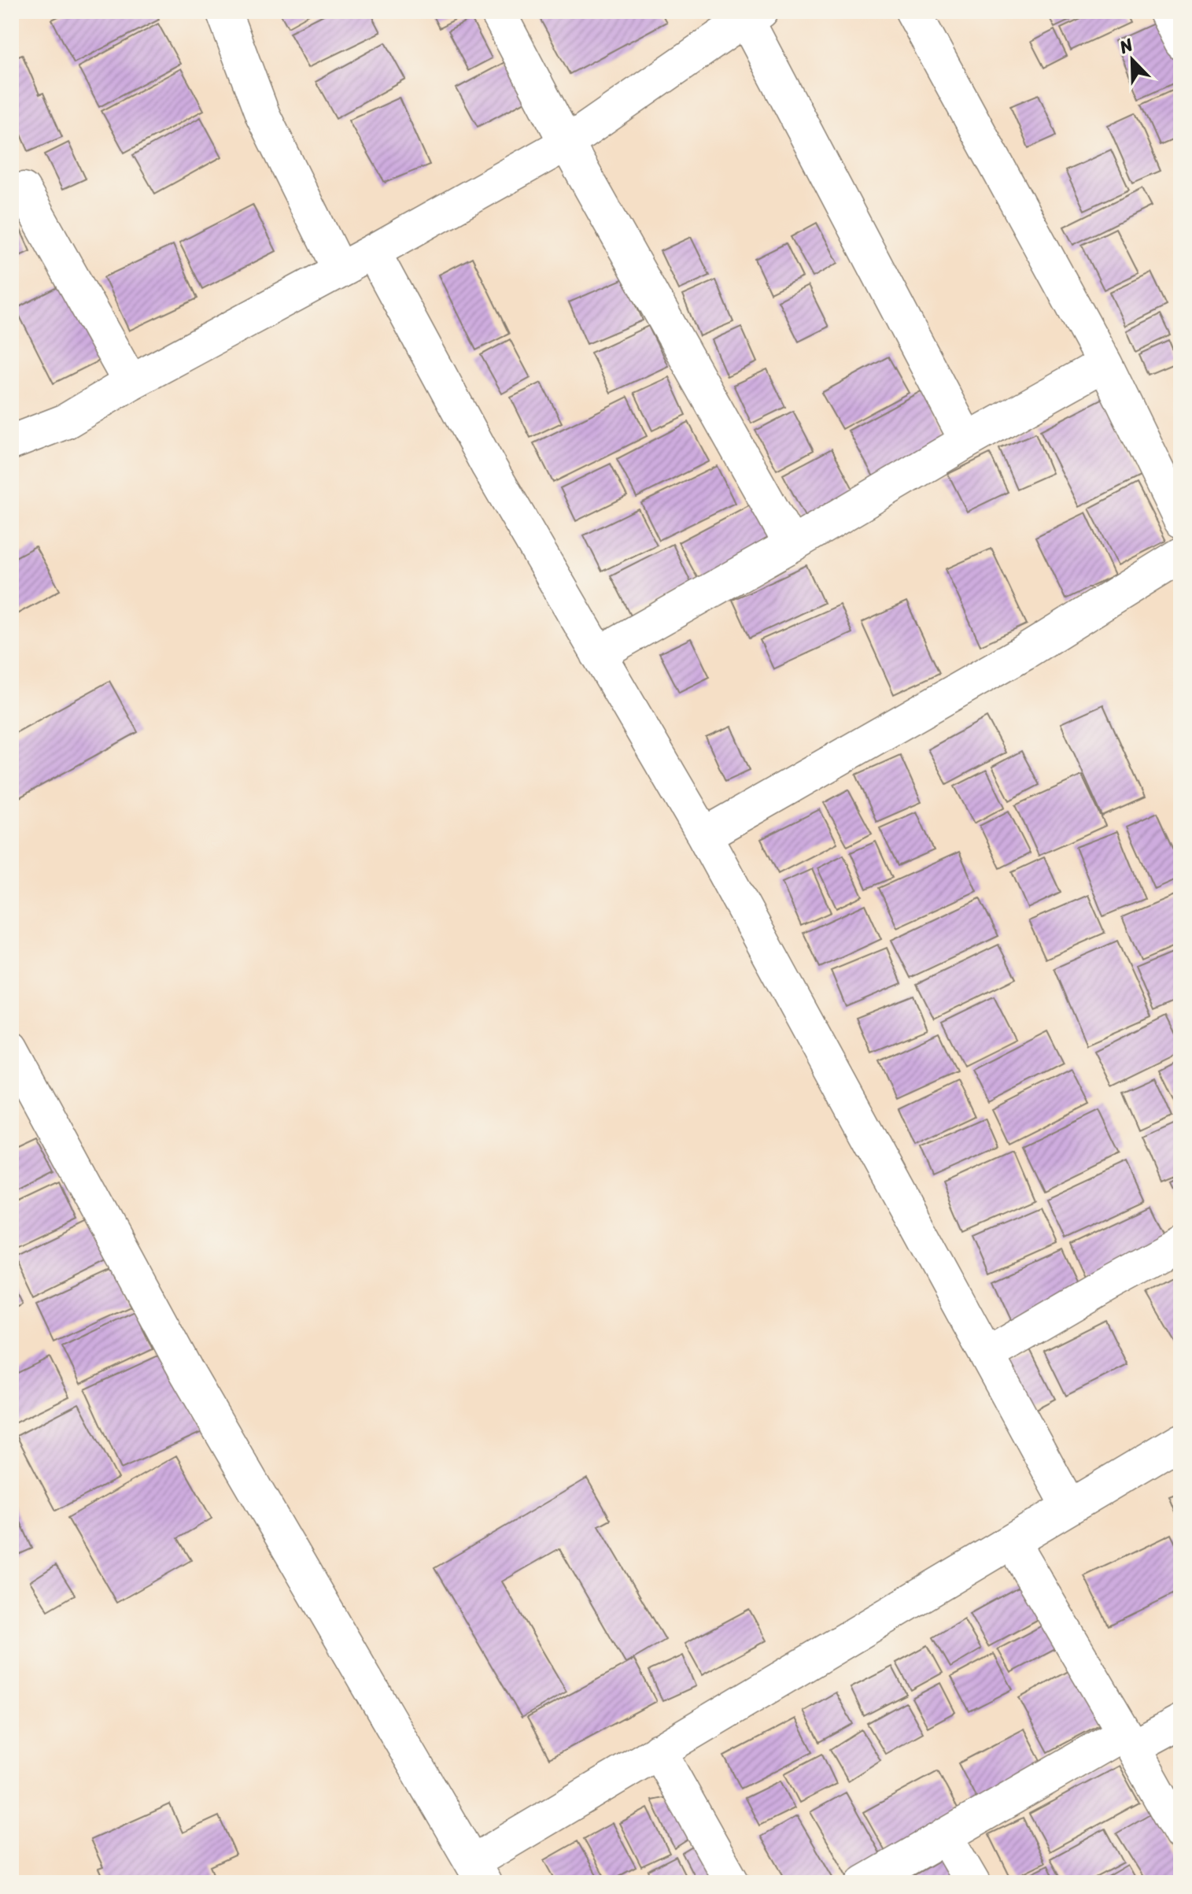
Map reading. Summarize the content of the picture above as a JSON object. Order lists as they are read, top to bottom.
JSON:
{
  "north": "top left"
}
